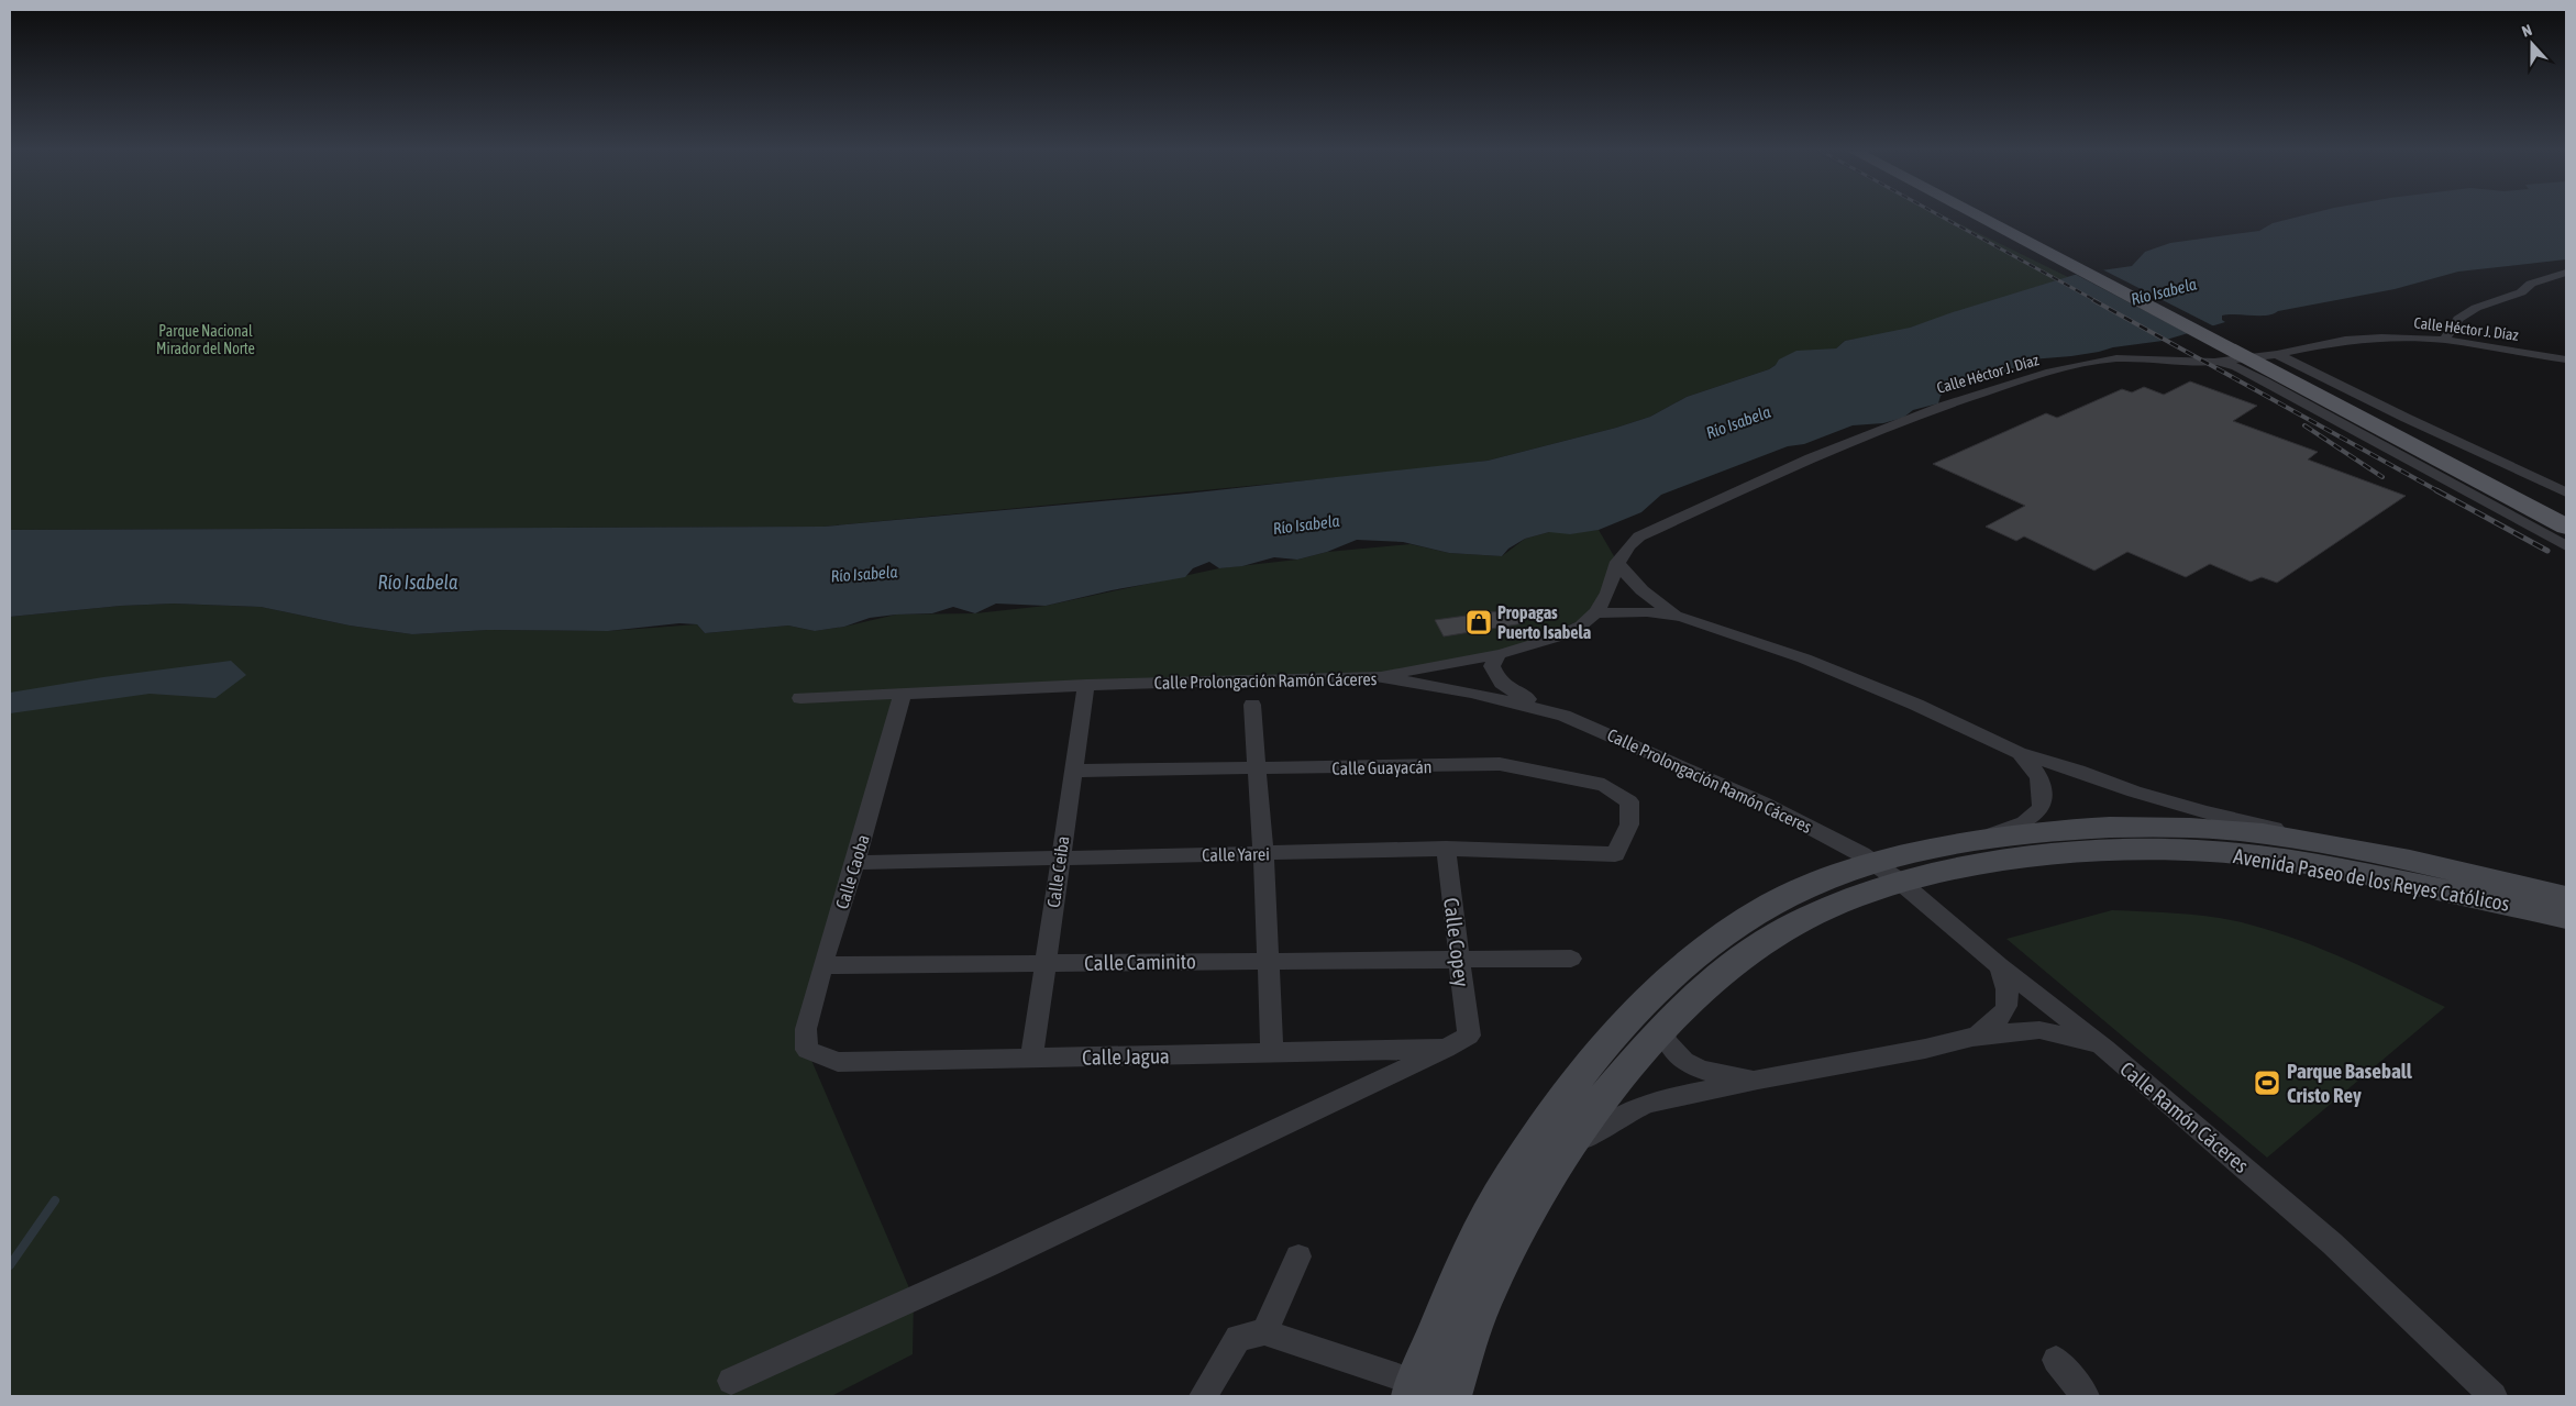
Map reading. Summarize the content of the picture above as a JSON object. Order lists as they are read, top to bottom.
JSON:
{
  "streets": {
    "main road": ["Avenida Paseo de los Reyes Católicos"],
    "street": [
      "Calle Héctor J. Díaz",
      "Calle Prolongación Ramón Cáceres",
      "Calle Guayacán",
      "Calle Yarei",
      "Calle Caoba",
      "Calle Ceiba",
      "Calle Copey",
      "Calle Caminito",
      "Calle Jagua",
      "Calle Ramón Cáceres"
    ]
  },
  "crossings": [
    ["Calle Héctor J. Díaz", "Calle Prolongación Ramón Cáceres"],
    ["Calle Prolongación Ramón Cáceres", "Calle Caoba"],
    ["Calle Prolongación Ramón Cáceres", "Calle Ceiba"],
    ["Calle Prolongación Ramón Cáceres", "Calle Ramón Cáceres"],
    ["Calle Guayacán", "Calle Yarei"],
    ["Calle Guayacán", "Calle Ceiba"],
    ["Calle Yarei", "Calle Caoba"],
    ["Calle Yarei", "Calle Ceiba"],
    ["Calle Yarei", "Calle Copey"],
    ["Calle Caoba", "Calle Caminito"],
    ["Calle Caoba", "Calle Jagua"],
    ["Calle Ceiba", "Calle Caminito"],
    ["Calle Ceiba", "Calle Jagua"],
    ["Calle Copey", "Calle Caminito"],
    ["Calle Copey", "Calle Jagua"]
  ],
  "water": ["Río Isabela"],
  "parks": ["Parque Nacional Mirador del Norte"],
  "places": {
    "shop": ["Propagas Puerto Isabela"],
    "sports": ["Parque Baseball Cristo Rey"]
  },
  "north": "top"
}
